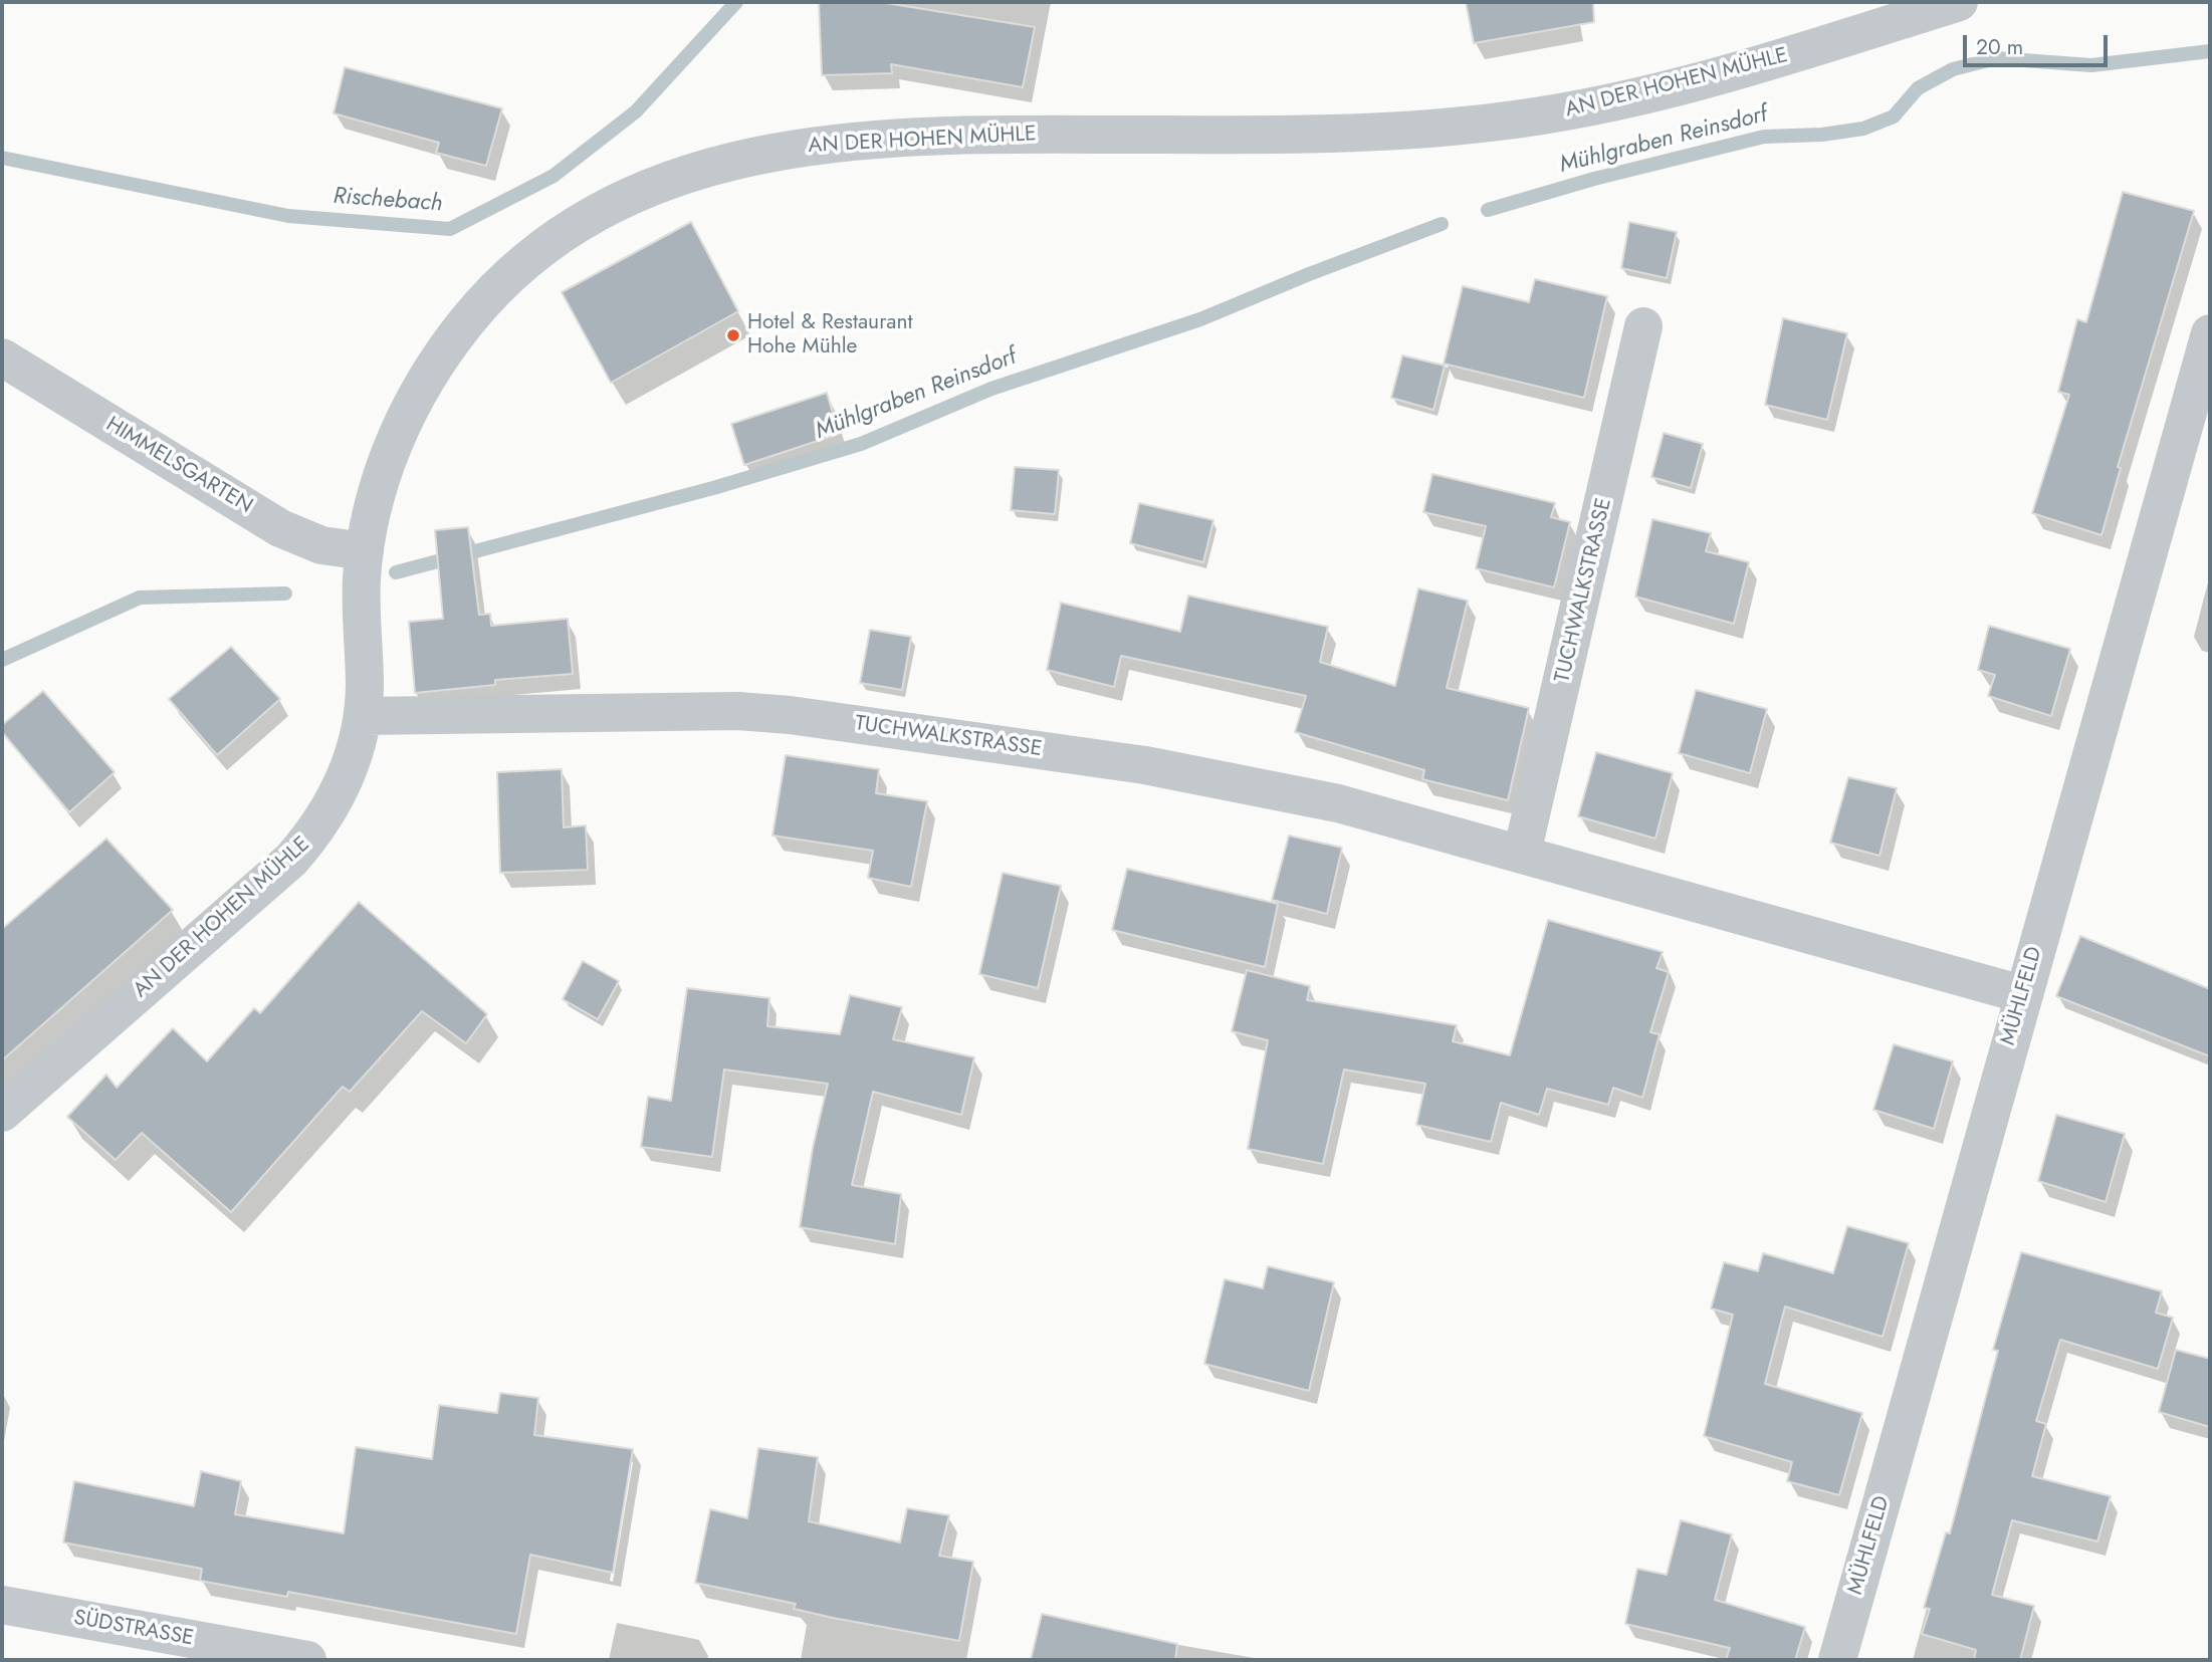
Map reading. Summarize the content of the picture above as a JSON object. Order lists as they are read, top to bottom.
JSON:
{
  "streets": {
    "street": [
      "AN DER HOHEN MÜHLE",
      "HIMMELSGARTEN",
      "TUCHWALKSTRASSE",
      "MÜHLFELD",
      "SÜDSTRASSE"
    ]
  },
  "crossings": [
    ["AN DER HOHEN MÜHLE", "HIMMELSGARTEN"],
    ["AN DER HOHEN MÜHLE", "TUCHWALKSTRASSE"],
    ["TUCHWALKSTRASSE", "MÜHLFELD"]
  ],
  "water": ["Mühlgraben Reinsdorf", "Rischebach"],
  "places": ["Hotel & Restaurant Hohe Mühle"],
  "scale_bar": "20 m"
}
